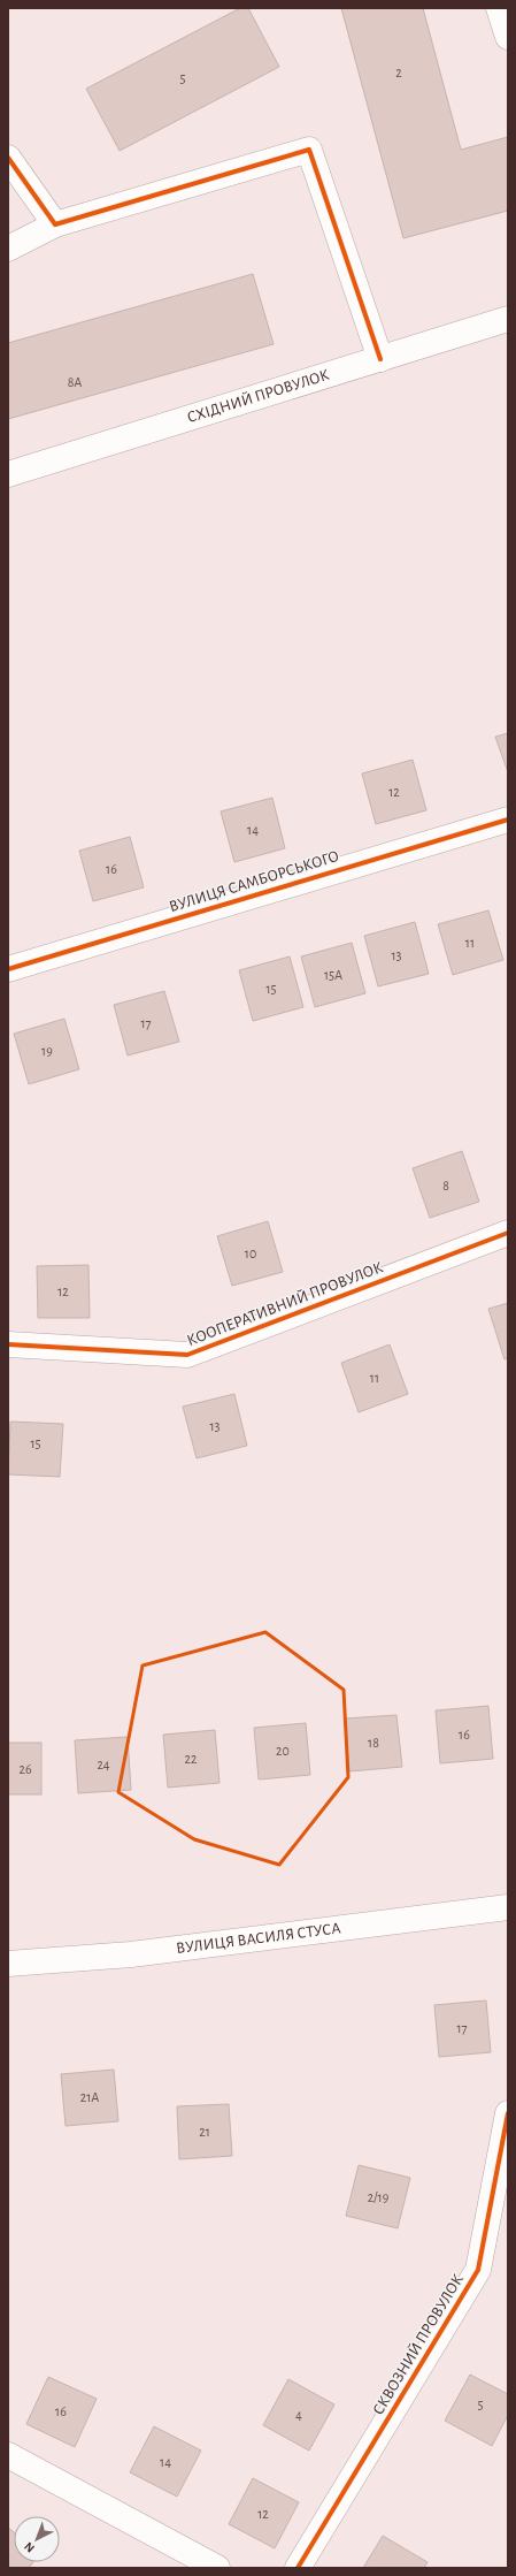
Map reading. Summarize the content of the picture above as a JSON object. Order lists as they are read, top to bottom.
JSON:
{
  "streets": {
    "street": [
      "СХІДНИЙ ПРОВУЛОК",
      "ВУЛИЦЯ САМБОРСЬКОГО",
      "КООПЕРАТИВНИЙ ПРОВУЛОК",
      "ВУЛИЦЯ ВАСИЛЯ СТУСА",
      "СКВОЗНИЙ ПРОВУЛОК"
    ]
  },
  "house_numbers": [
    "2",
    "5",
    "8А",
    "12",
    "14",
    "16",
    "11",
    "13",
    "15А",
    "15",
    "17",
    "19",
    "8",
    "10",
    "12",
    "11",
    "13",
    "15",
    "16",
    "18",
    "20",
    "22",
    "24",
    "26",
    "17",
    "21А",
    "21",
    "2/19",
    "5",
    "16",
    "4",
    "14",
    "12"
  ],
  "north": "bottom left"
}
